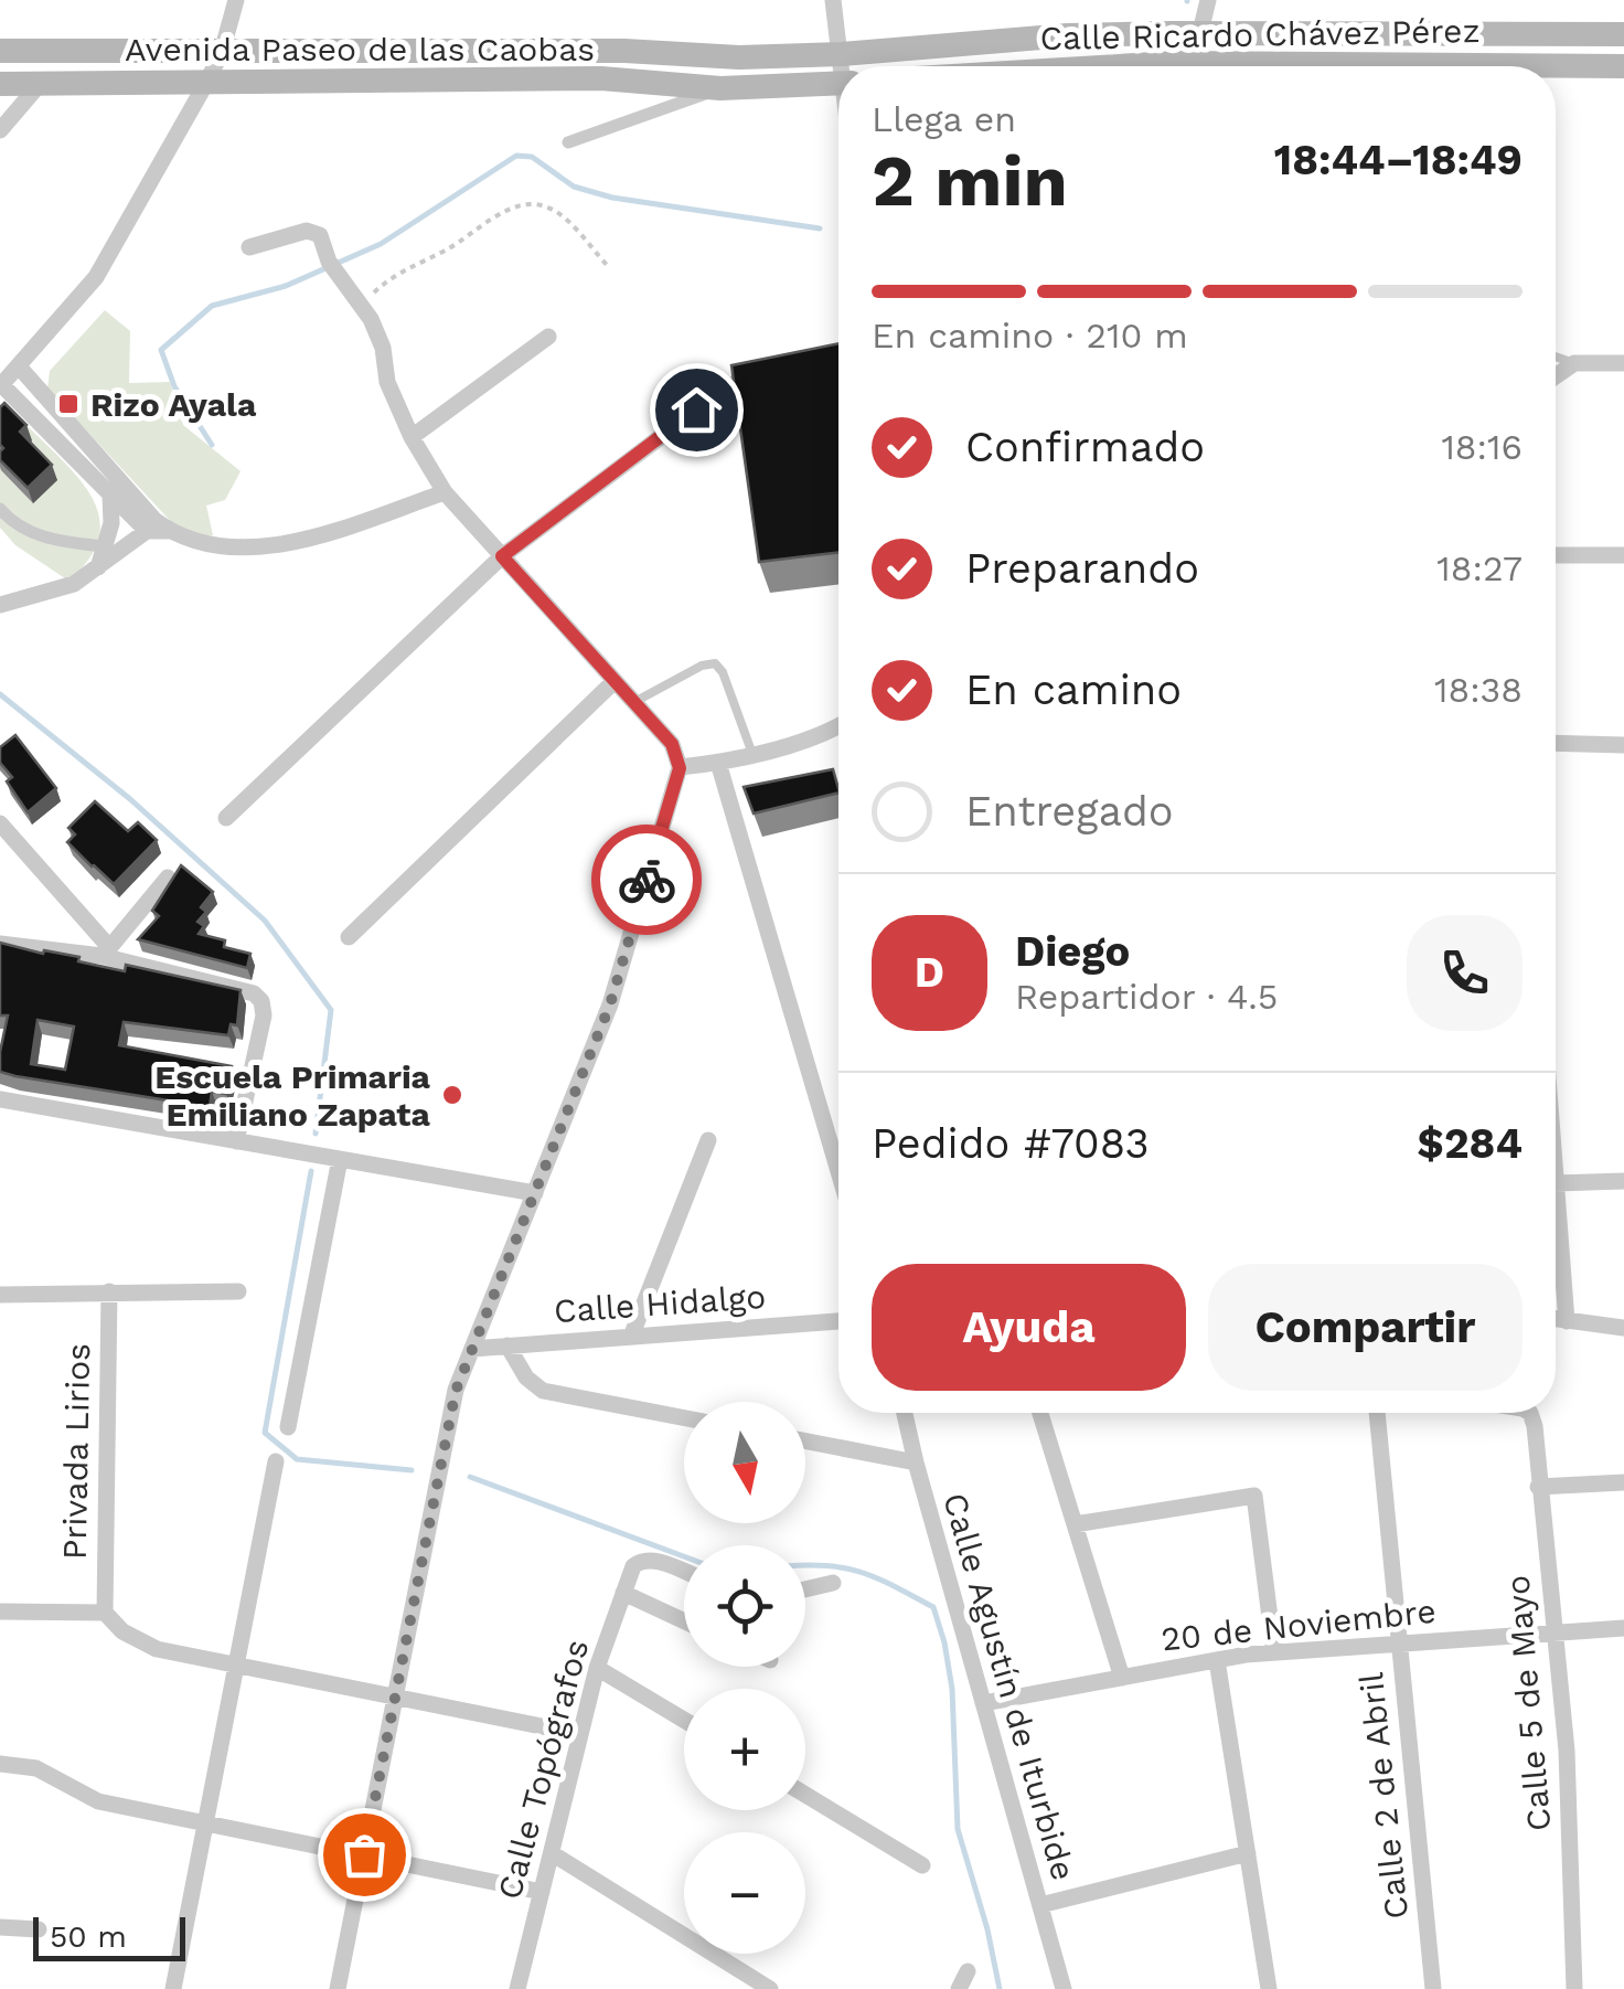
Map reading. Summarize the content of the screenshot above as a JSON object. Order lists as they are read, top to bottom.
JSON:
{
  "streets": {
    "main road": ["Calle Ricardo Chávez Pérez", "Avenida Paseo de las Caobas"],
    "street": [
      "Calle Hidalgo",
      "Privada Lirios",
      "20 de Noviembre",
      "Calle Agustín de Iturbide",
      "Calle 5 de Mayo",
      "Calle Topógrafos",
      "Calle 2 de Abril"
    ]
  },
  "crossings": [
    ["Calle Ricardo Chávez Pérez", "Avenida Paseo de las Caobas"],
    ["20 de Noviembre", "Calle Agustín de Iturbide"],
    ["20 de Noviembre", "Calle 5 de Mayo"],
    ["20 de Noviembre", "Calle 2 de Abril"]
  ],
  "places": {
    "transit": ["Rizo Ayala"],
    "other": ["Escuela Primaria Emiliano Zapata"]
  },
  "scale_bar": "50 m",
  "north": "bottom",
  "page": {
    "heading": ["2 min", "Llega en", "18:44–18:49"],
    "panel": [
      "Diego",
      "Repartidor · 4.5",
      "Pedido #7083",
      "$284"
    ],
    "bar": "En camino · 210 m",
    "list": [
      ["Confirmado", "18:16"],
      ["Preparando", "18:27"],
      ["En camino", "18:38"],
      "Entregado"
    ],
    "round": "D",
    "buttons": ["Ayuda", "Compartir"],
    "map_buttons": ["+", "−"],
    "scale": "50 m"
  }
}
